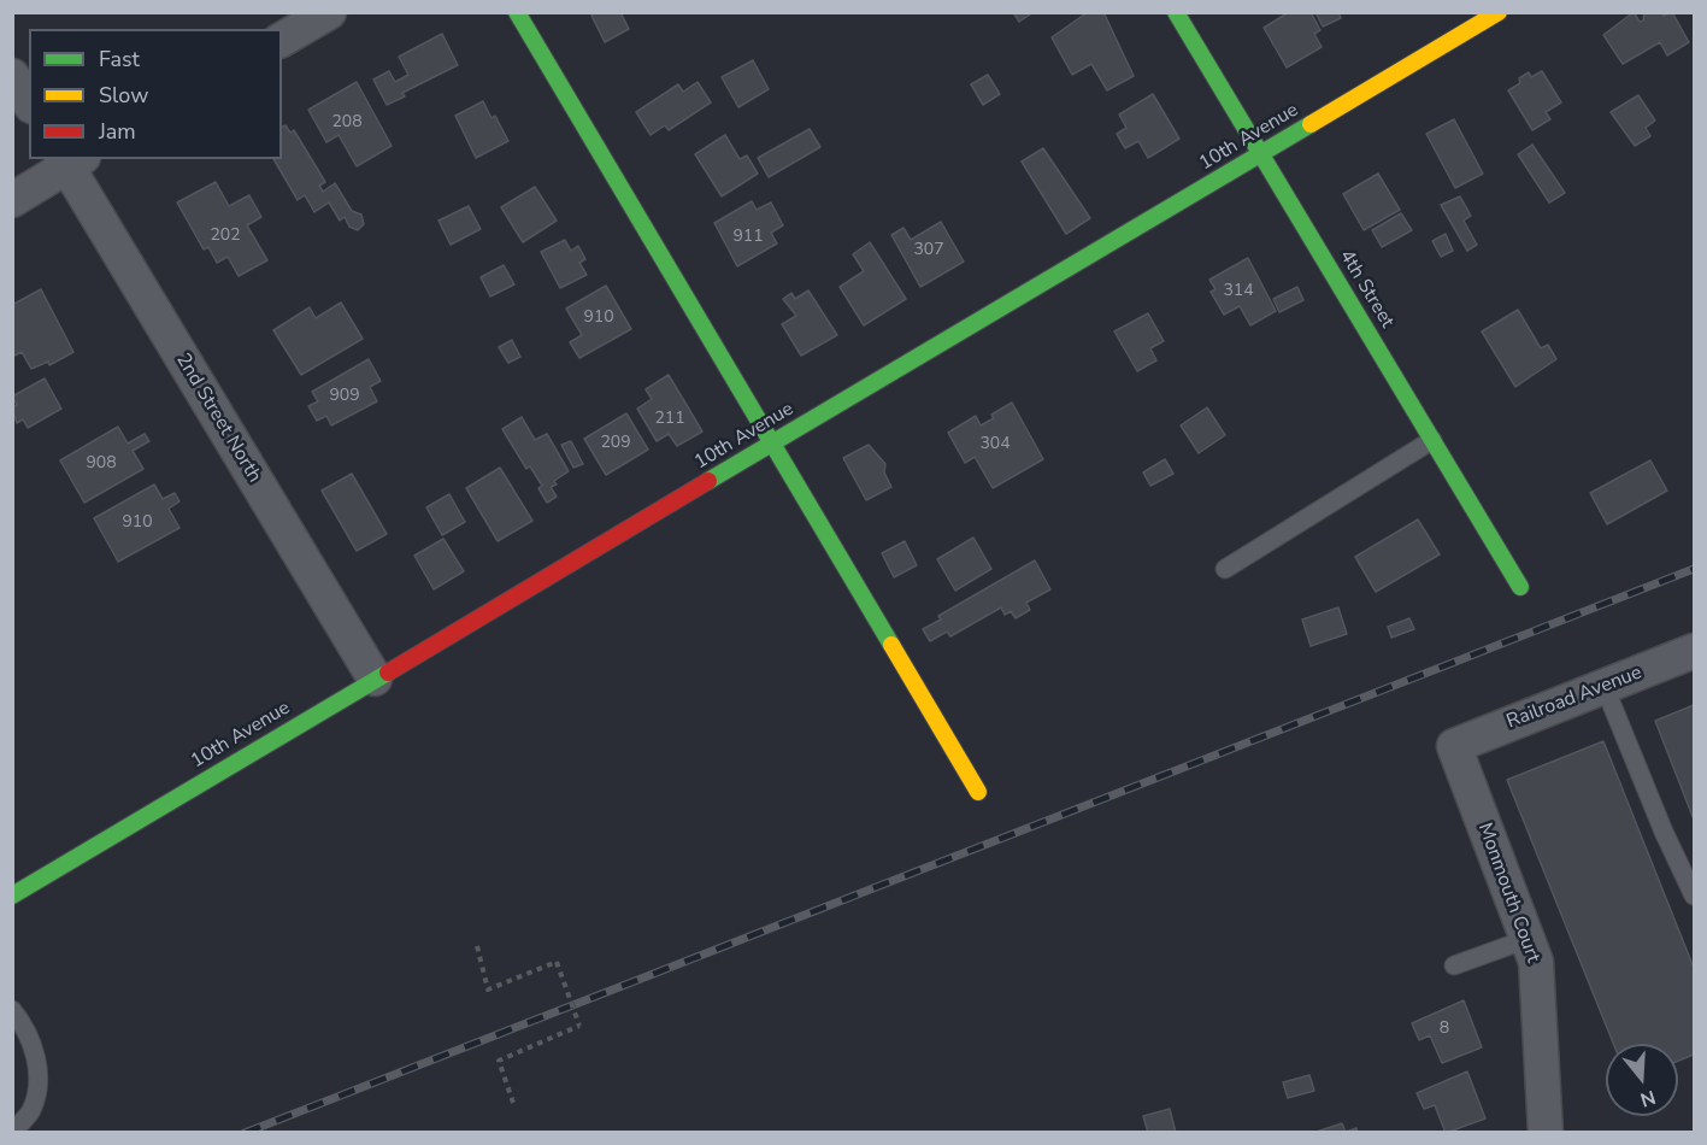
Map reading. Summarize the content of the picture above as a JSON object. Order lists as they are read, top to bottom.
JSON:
{
  "streets": {
    "street": [
      "10th Avenue",
      "4th Street",
      "2nd Street North",
      "Railroad Avenue",
      "Monmouth Court"
    ]
  },
  "crossings": [
    ["10th Avenue", "4th Street"],
    ["10th Avenue", "2nd Street North"],
    ["Railroad Avenue", "Monmouth Court"]
  ],
  "house_numbers": [
    "208",
    "202",
    "911",
    "307",
    "314",
    "910",
    "909",
    "211",
    "209",
    "304",
    "908",
    "910",
    "8"
  ],
  "legend": ["Fast", "Slow", "Jam"],
  "north": "bottom"
}
